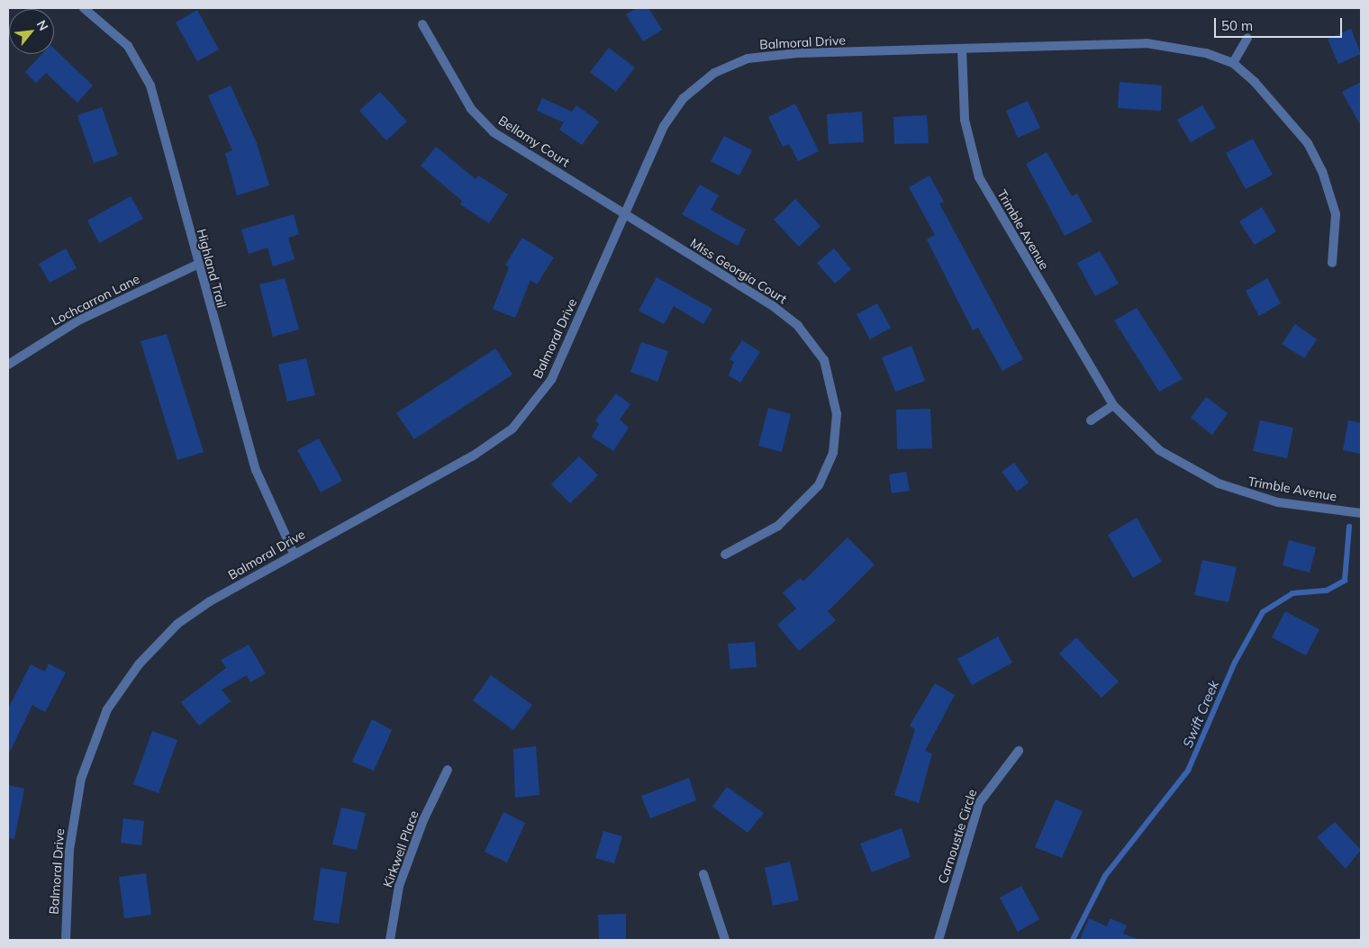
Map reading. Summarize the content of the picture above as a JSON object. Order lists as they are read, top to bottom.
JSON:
{
  "streets": {
    "street": [
      "Balmoral Drive",
      "Bellamy Court",
      "Trimble Avenue",
      "Highland Trail",
      "Miss Georgia Court",
      "Lochcarron Lane",
      "Carnoustie Circle",
      "Kirkwell Place"
    ]
  },
  "crossings": [
    ["Balmoral Drive", "Bellamy Court"],
    ["Balmoral Drive", "Trimble Avenue"],
    ["Balmoral Drive", "Highland Trail"],
    ["Balmoral Drive", "Miss Georgia Court"],
    ["Bellamy Court", "Miss Georgia Court"],
    ["Highland Trail", "Lochcarron Lane"]
  ],
  "water": ["Swift Creek"],
  "scale_bar": "50 m",
  "north": "top right"
}
